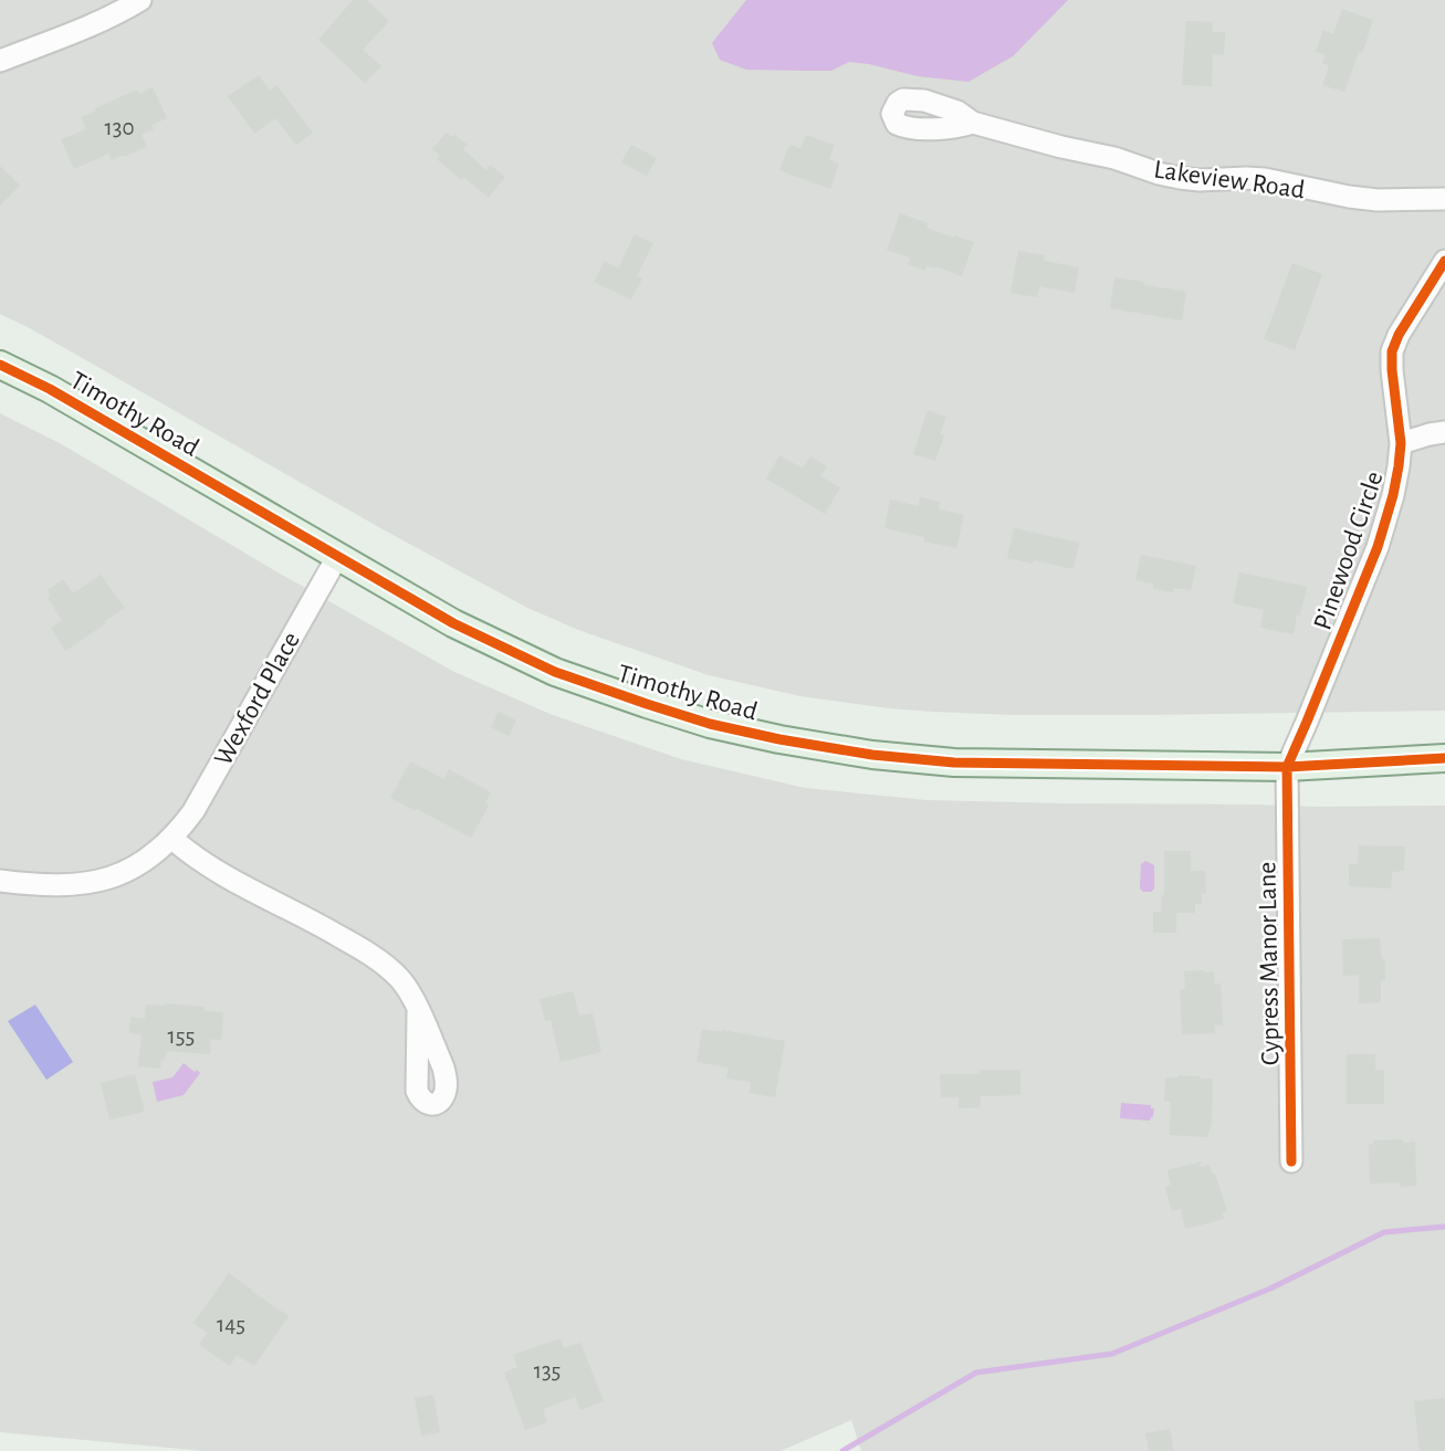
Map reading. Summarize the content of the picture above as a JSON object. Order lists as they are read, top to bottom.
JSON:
{
  "streets": {
    "main road": ["Timothy Road"],
    "street": [
      "Lakeview Road",
      "Pinewood Circle",
      "Wexford Place",
      "Cypress Manor Lane"
    ]
  },
  "crossings": [
    ["Timothy Road", "Pinewood Circle"],
    ["Timothy Road", "Wexford Place"],
    ["Timothy Road", "Cypress Manor Lane"],
    ["Pinewood Circle", "Cypress Manor Lane"]
  ],
  "house_numbers": [
    "130",
    "155",
    "145",
    "135"
  ]
}
